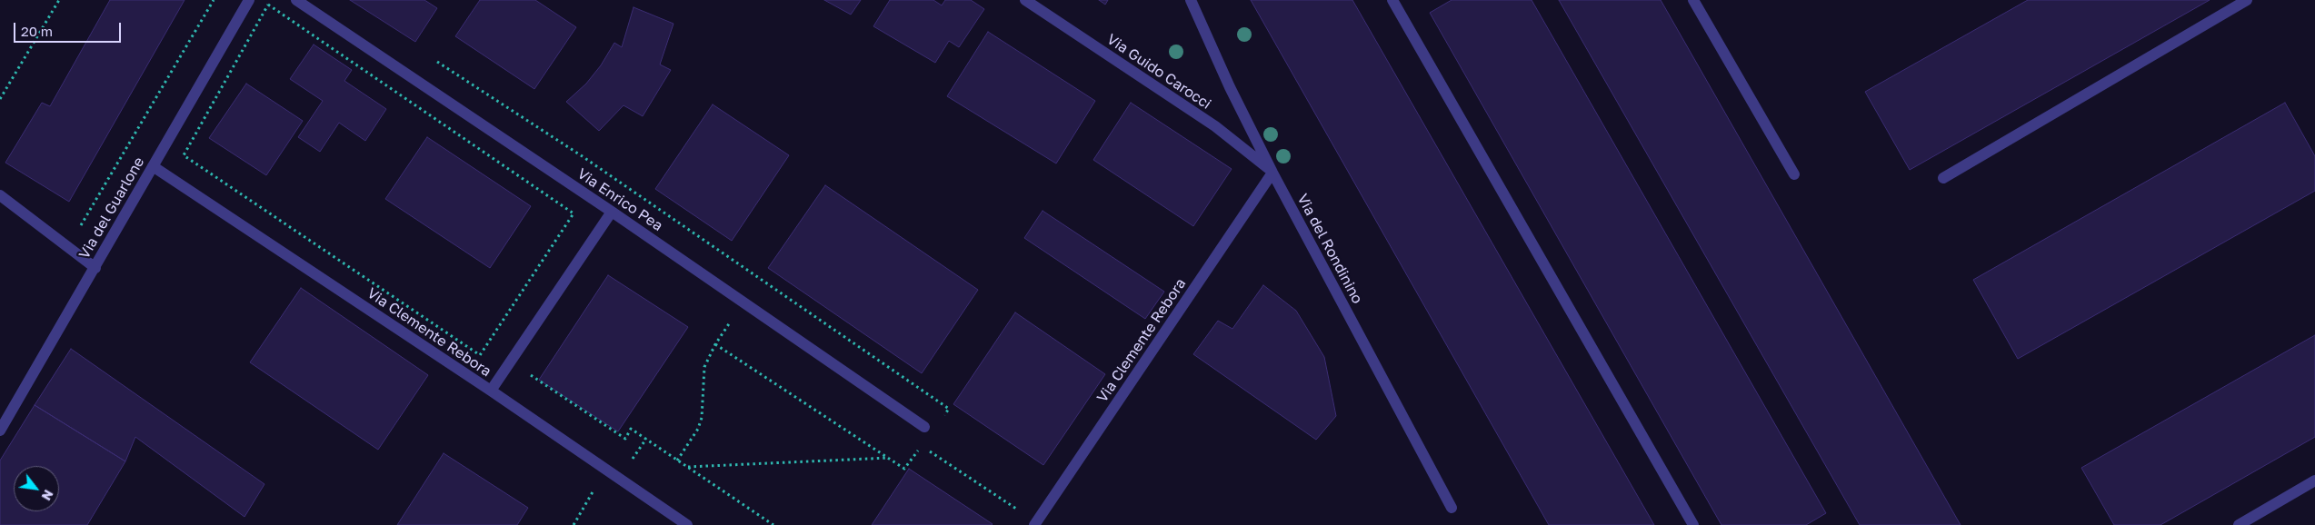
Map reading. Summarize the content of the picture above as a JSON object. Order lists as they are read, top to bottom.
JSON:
{
  "streets": {
    "street": [
      "Via Guido Carocci",
      "Via Enrico Pea",
      "Via del Guarlone",
      "Via del Rondinino",
      "Via Clemente Rebora"
    ]
  },
  "crossings": [
    ["Via Guido Carocci", "Via del Rondinino"],
    ["Via Guido Carocci", "Via Clemente Rebora"],
    ["Via del Guarlone", "Via Clemente Rebora"],
    ["Via del Rondinino", "Via Clemente Rebora"]
  ],
  "scale_bar": "20 m",
  "north": "bottom right"
}
